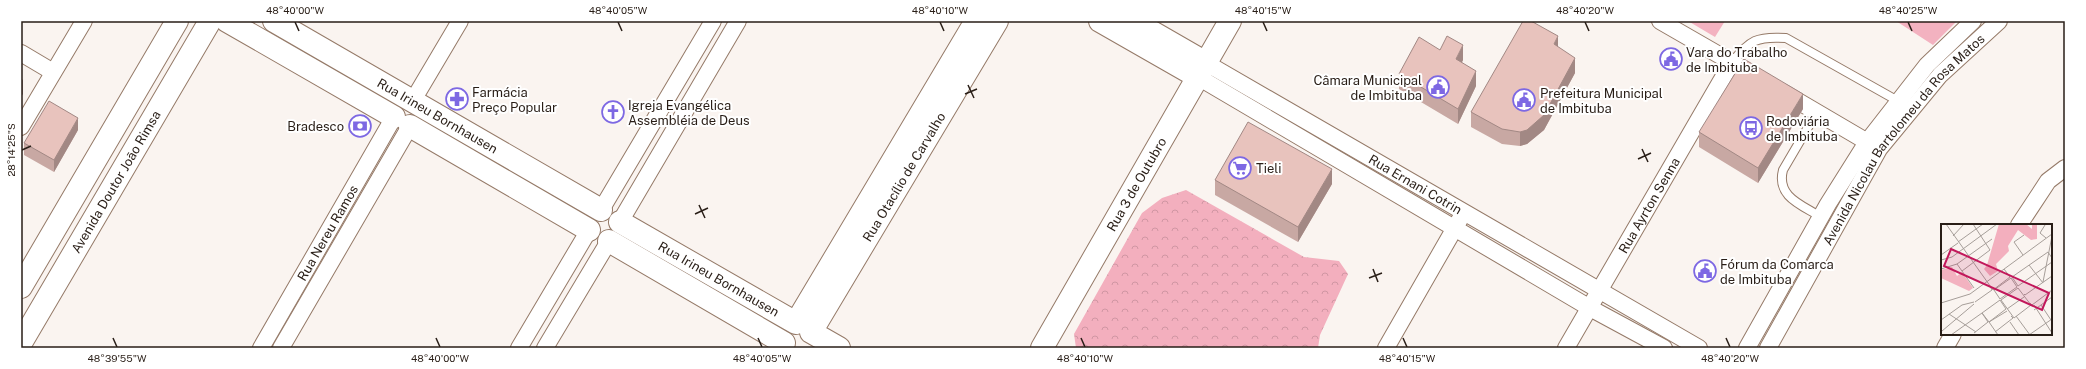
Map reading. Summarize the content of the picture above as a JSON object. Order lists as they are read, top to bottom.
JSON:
{
  "streets": {
    "street": [
      "Rua Irineu Bornhausen",
      "Avenida Nicolau Bartolomeu da Rosa Matos",
      "Rua Otacílio de Carvalho",
      "Avenida Doutor João Rimsa",
      "Rua 3 de Outubro",
      "Rua Ernani Cotrin",
      "Rua Ayrton Senna",
      "Rua Nereu Ramos"
    ]
  },
  "crossings": [
    ["Rua Irineu Bornhausen", "Rua Otacílio de Carvalho"],
    ["Rua Irineu Bornhausen", "Rua Nereu Ramos"],
    ["Rua 3 de Outubro", "Rua Ernani Cotrin"],
    ["Rua Ernani Cotrin", "Rua Ayrton Senna"]
  ],
  "places": {
    "public building": [
      "Vara do Trabalho de Imbituba",
      "Câmara Municipal de Imbituba",
      "Prefeitura Municipal de Imbituba",
      "Fórum da Comarca de Imbituba"
    ],
    "pharmacy": ["Farmácia Preço Popular"],
    "church": ["Igreja Evangélica Assembléia de Deus"],
    "bank": ["Bradesco"],
    "bus stop": ["Rodoviária de Imbituba"],
    "supermarket": ["Tieli"]
  },
  "coordinates": [
    "48°40'00\"W",
    "48°40'05\"W",
    "48°40'10\"W",
    "48°40'15\"W",
    "48°40'20\"W",
    "48°40'25\"W",
    "28°14'25\"S",
    "48°39'55\"W"
  ]
}
